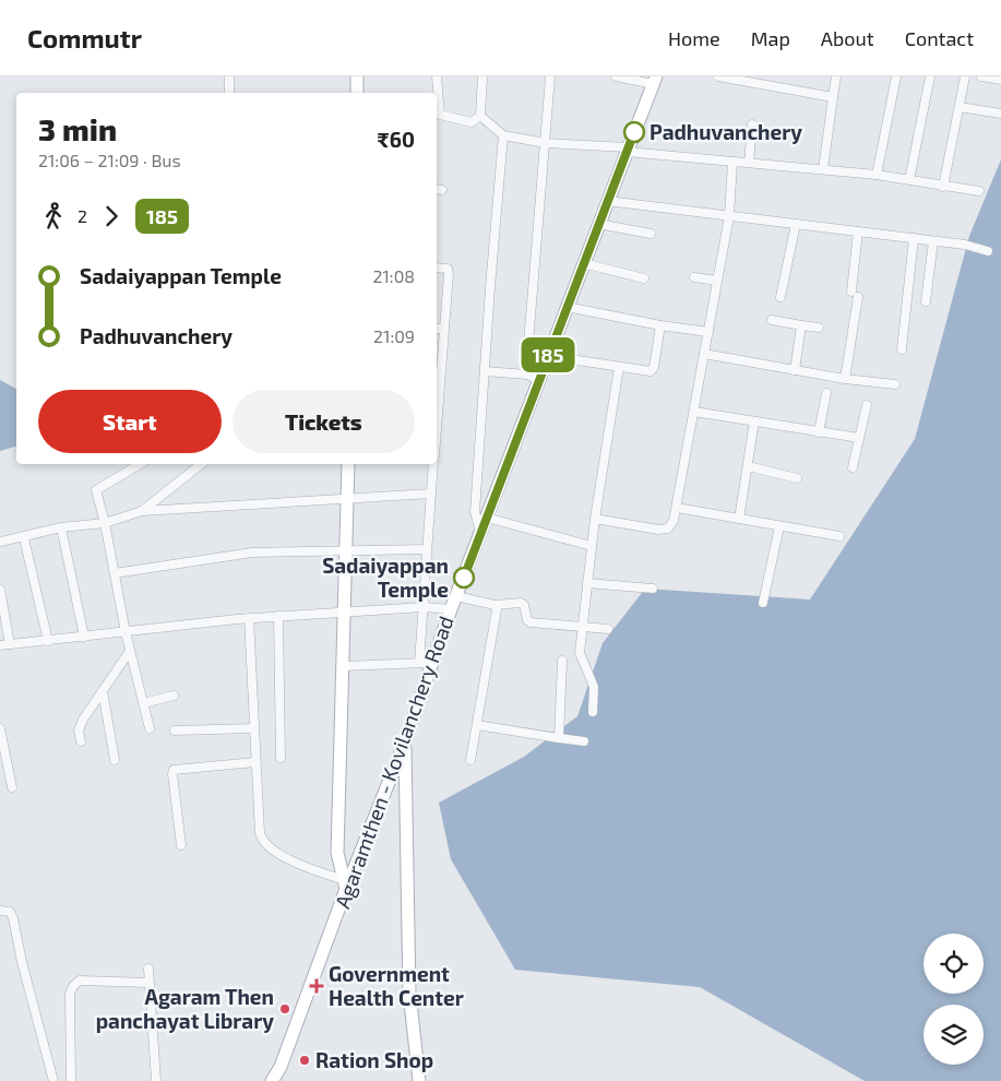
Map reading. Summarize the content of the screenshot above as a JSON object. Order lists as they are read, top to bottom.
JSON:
{
  "streets": {
    "main road": ["Agaramthen - Kovilanchery Road"]
  },
  "places": {
    "other": [
      "Padhuvanchery",
      "Sadaiyappan Temple",
      "Agaram Then panchayat Library",
      "Ration Shop"
    ],
    "health": ["Government Health Center"]
  },
  "lines": ["bus line 185"],
  "page": {
    "header": "Commutr",
    "nav": [
      "Home",
      "Map",
      "About",
      "Contact"
    ],
    "on_map": "185",
    "heading": ["3 min", "21:06 – 21:09 · Bus", "₹60"],
    "legs": ["2", "185"],
    "list": [
      {
        "name": "Sadaiyappan Temple",
        "value": "21:08"
      },
      {
        "name": "Padhuvanchery",
        "value": "21:09"
      }
    ],
    "buttons": ["Start", "Tickets"]
  }
}
